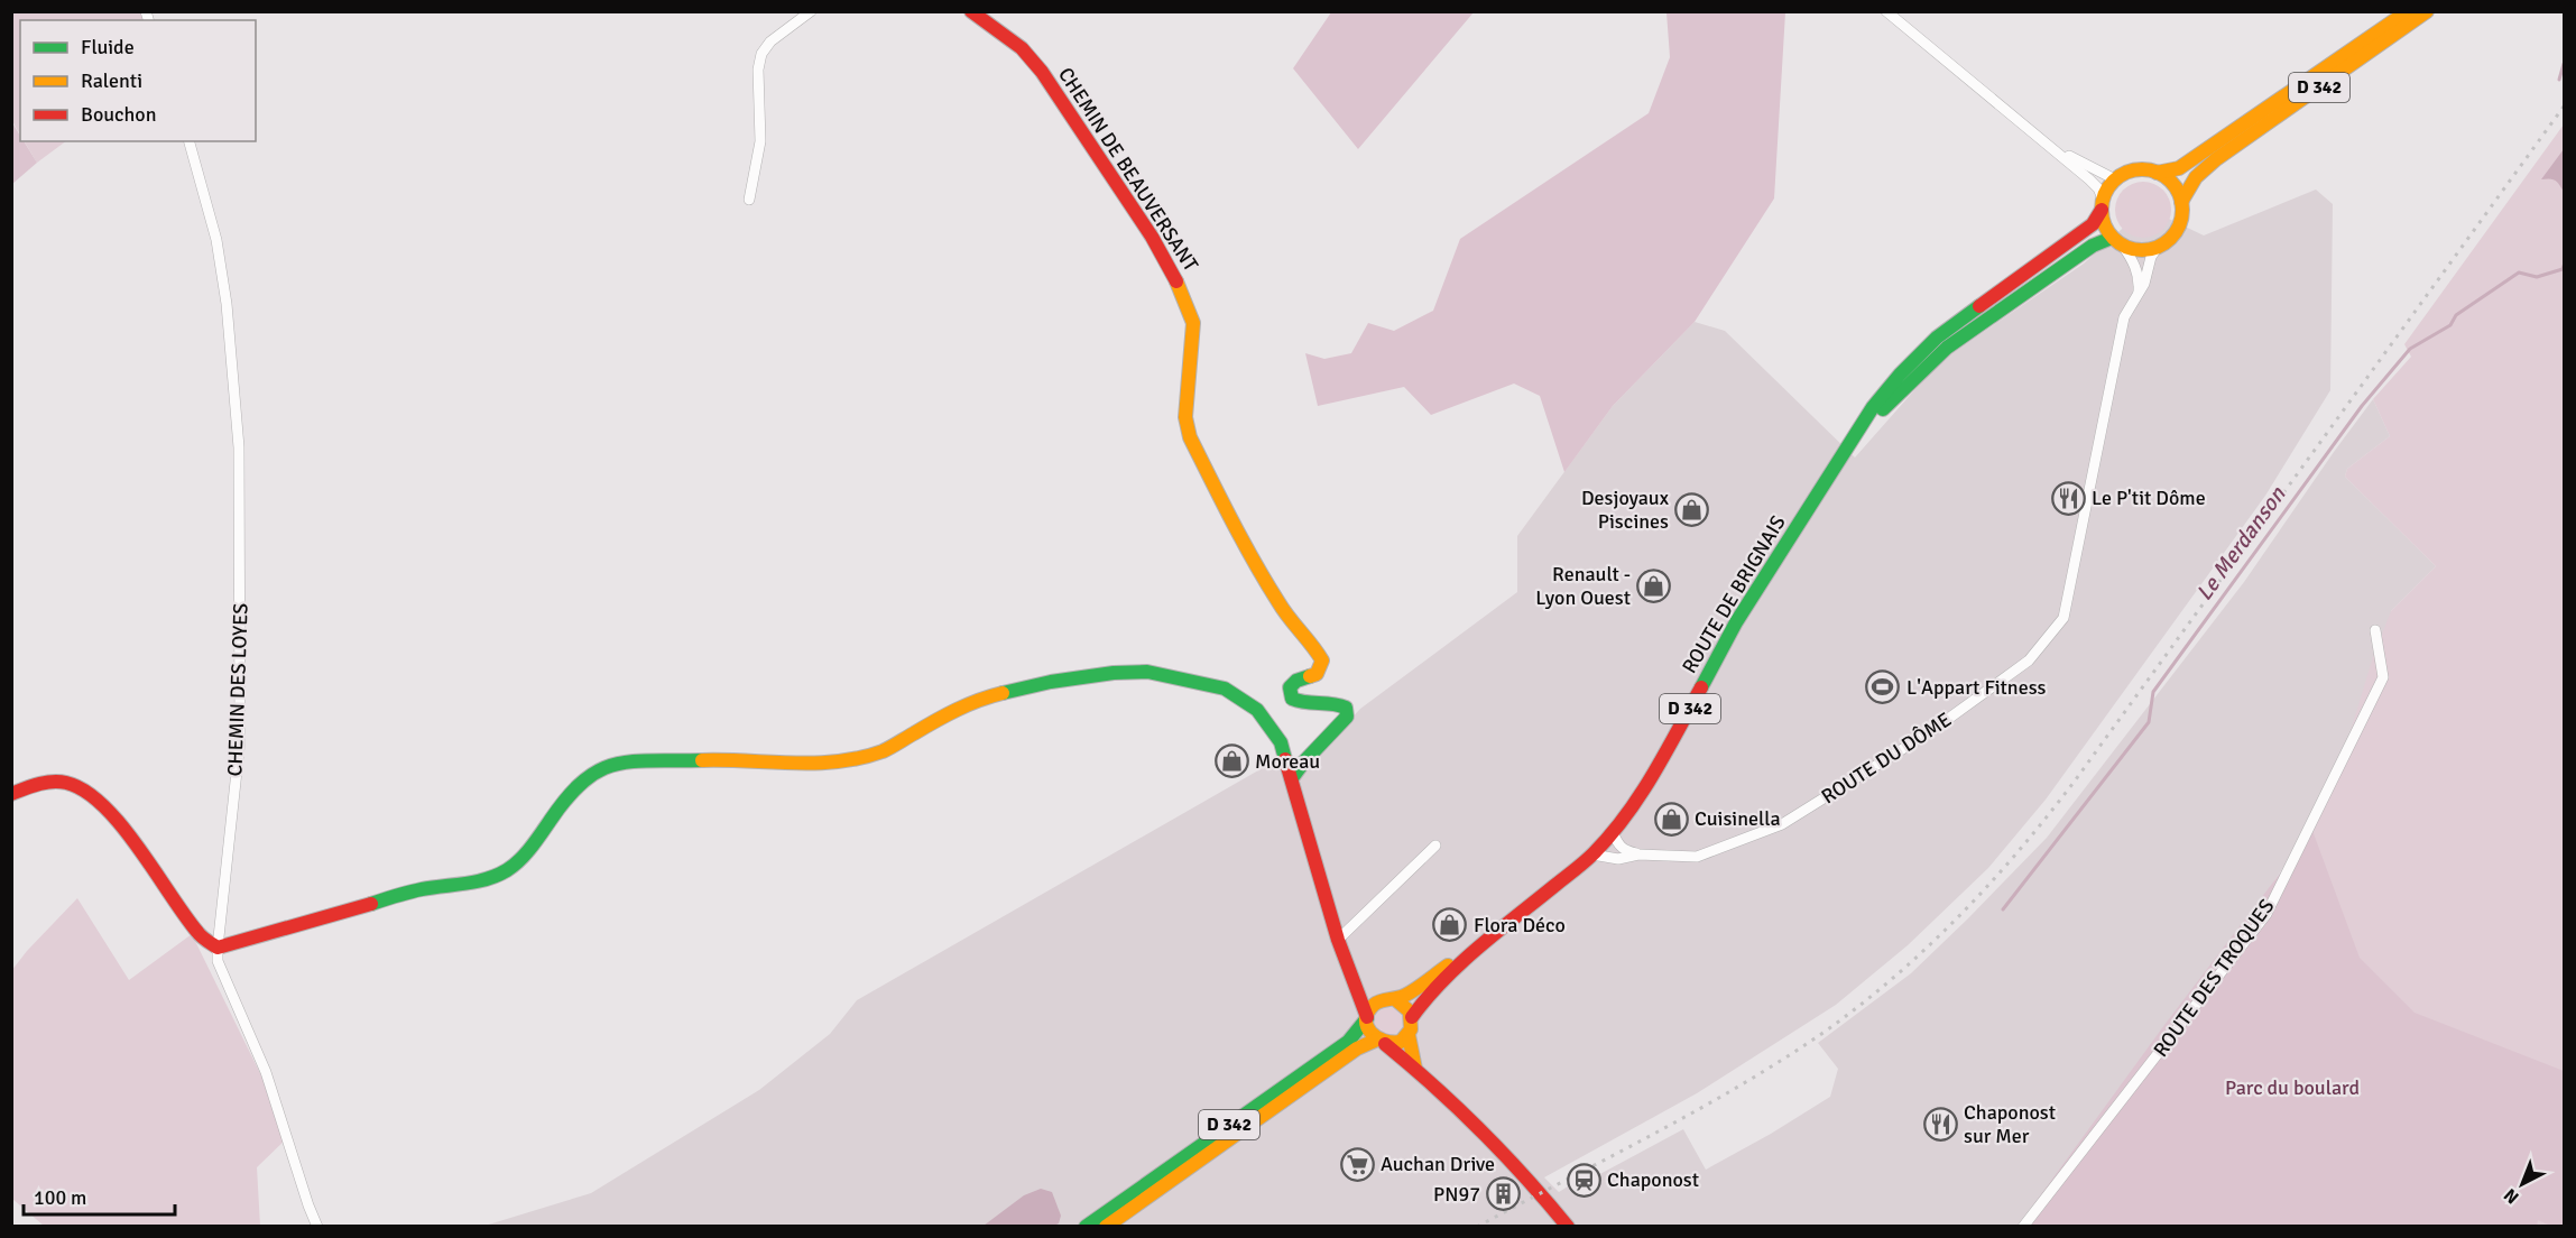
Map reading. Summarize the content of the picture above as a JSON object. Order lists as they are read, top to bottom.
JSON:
{
  "streets": {
    "main road": ["D 342", "CHEMIN DE BEAUVERSANT", "ROUTE DE BRIGNAIS"],
    "street": ["CHEMIN DES LOYES", "ROUTE DU DÔME", "ROUTE DES TROQUES"]
  },
  "crossings": [
    ["D 342", "ROUTE DE BRIGNAIS"],
    ["D 342", "ROUTE DU DÔME"],
    ["ROUTE DE BRIGNAIS", "ROUTE DU DÔME"]
  ],
  "water": ["Le Merdanson"],
  "parks": ["Parc du boulard"],
  "places": {
    "restaurant": ["Le P'tit Dôme", "Chaponost sur Mer"],
    "shop": [
      "Desjoyaux Piscines",
      "Renault - Lyon Ouest",
      "Moreau",
      "Cuisinella",
      "Flora Déco"
    ],
    "sports": ["L'Appart Fitness"],
    "supermarket": ["Auchan Drive"],
    "station": ["Chaponost"],
    "building": ["PN97"]
  },
  "legend": ["Fluide", "Ralenti", "Bouchon"],
  "scale_bar": "100 m",
  "north": "bottom left"
}
